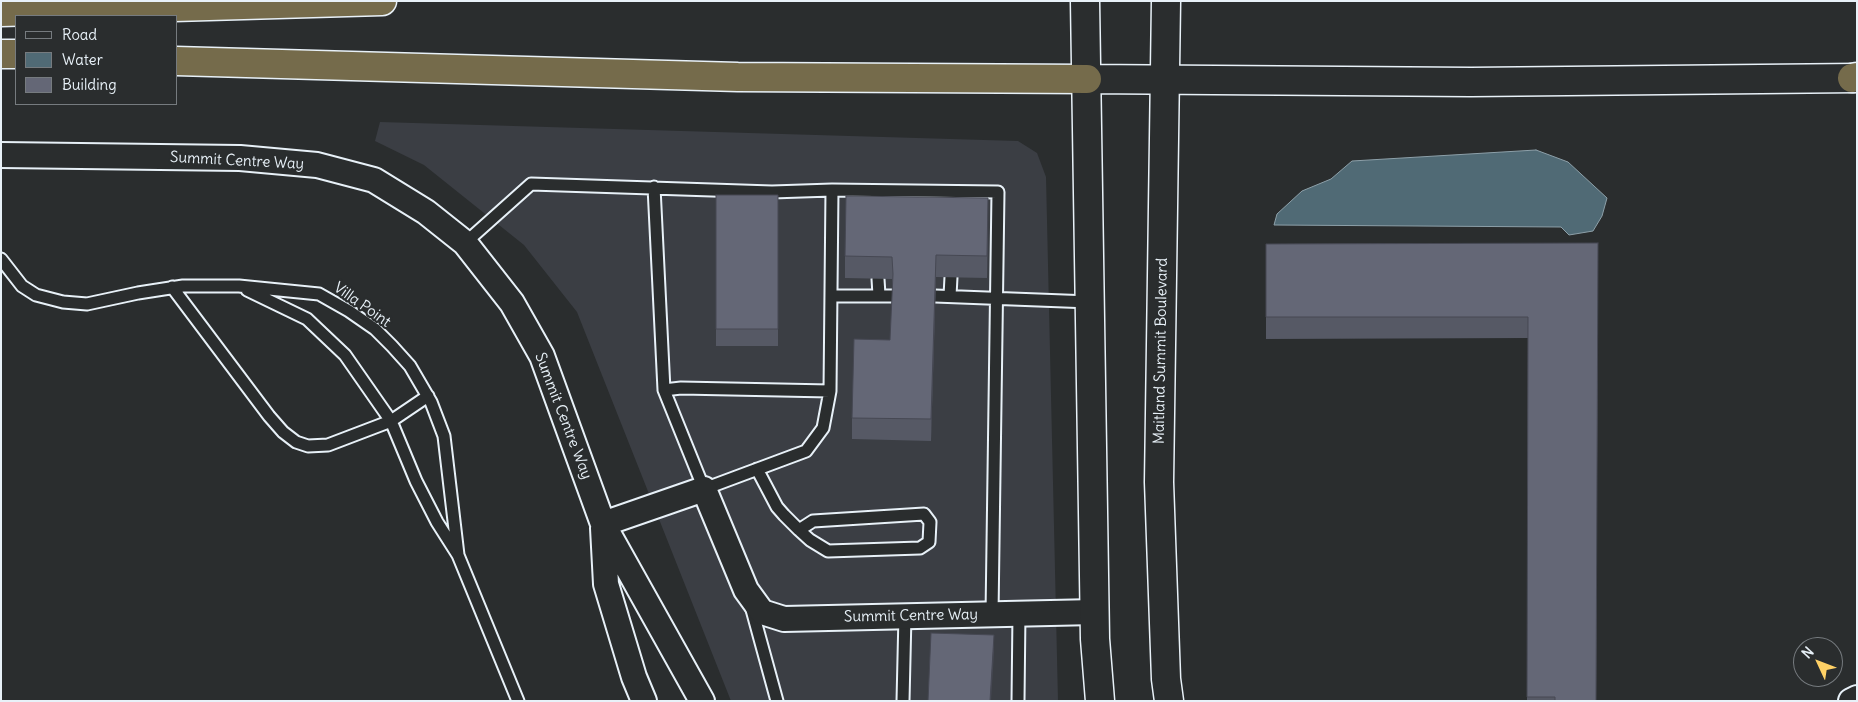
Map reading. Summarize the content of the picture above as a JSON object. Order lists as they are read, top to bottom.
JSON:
{
  "streets": {
    "street": ["Summit Centre Way", "Maitland Summit Boulevard"],
    "lane": ["Villa Point"]
  },
  "legend": ["Road", "Water", "Building"],
  "north": "top left"
}
